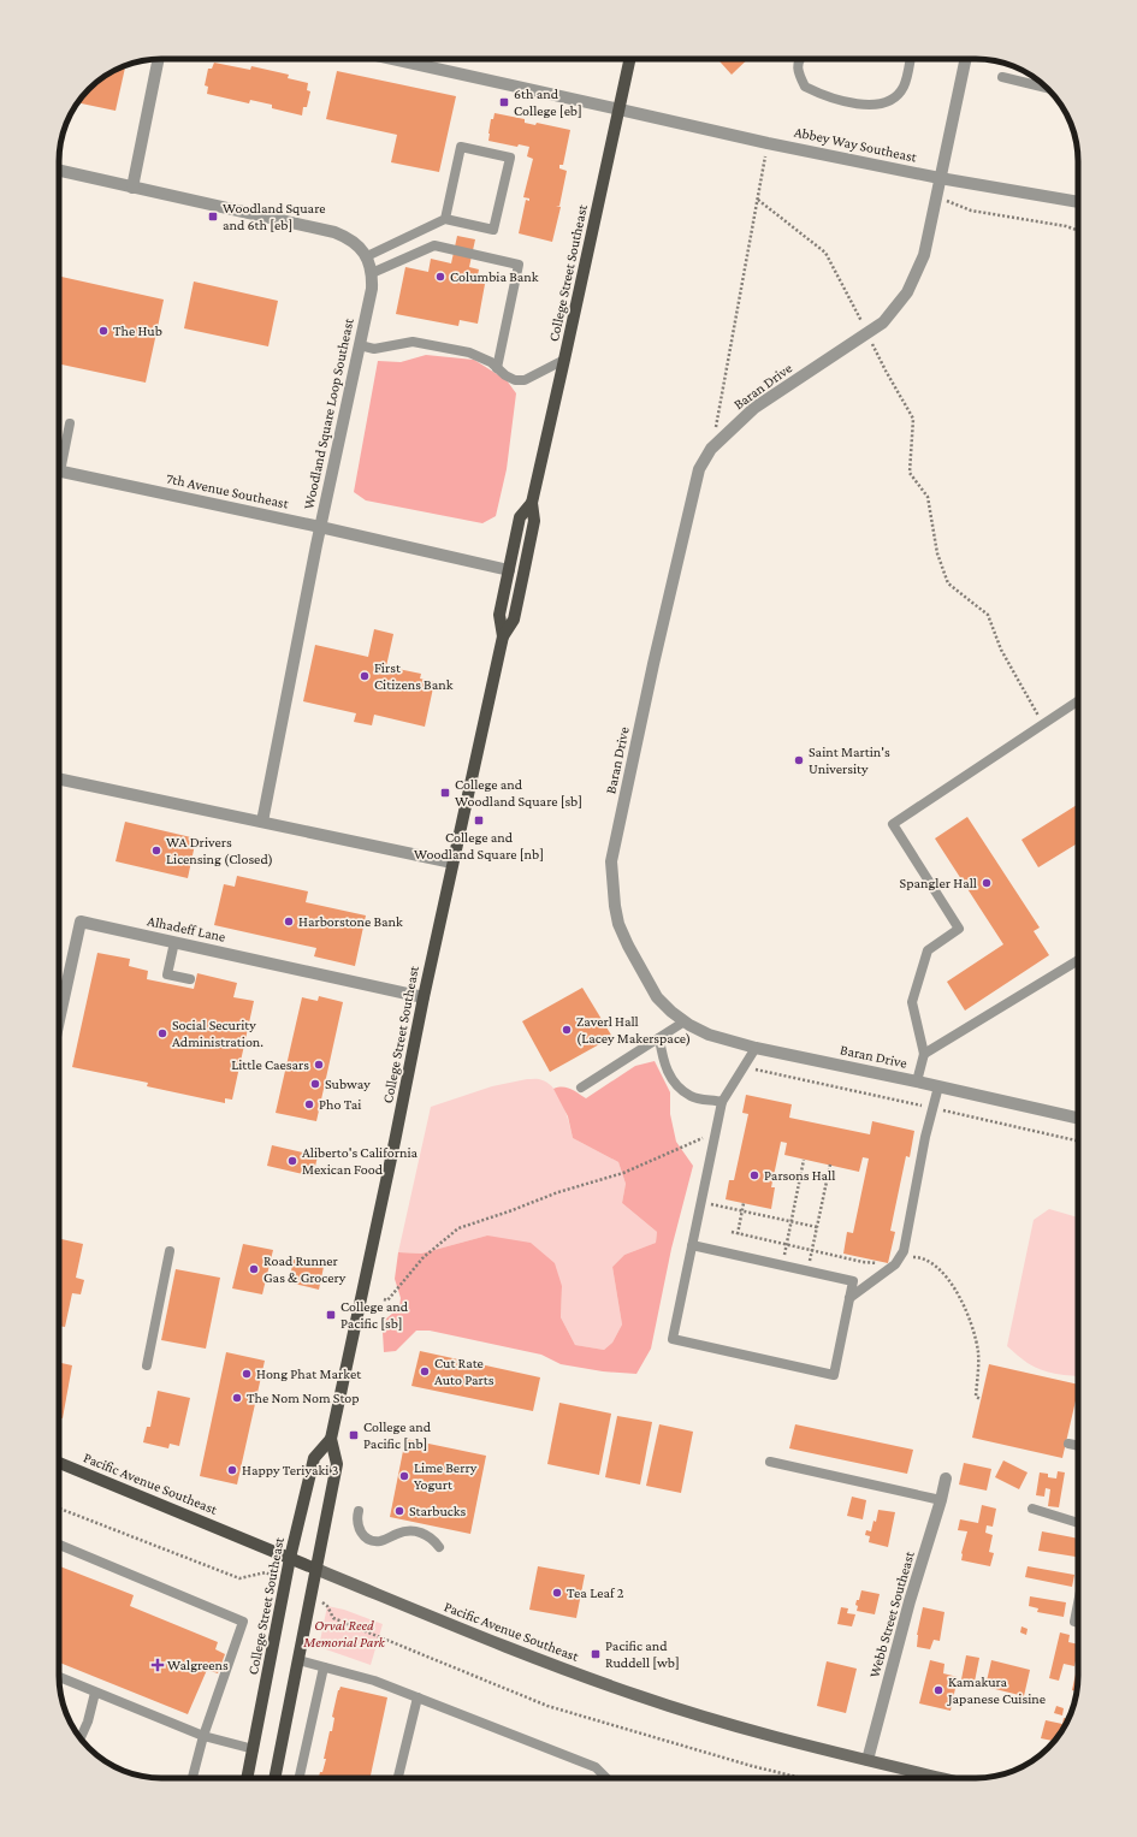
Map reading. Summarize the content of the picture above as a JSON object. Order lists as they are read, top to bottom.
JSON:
{
  "streets": {
    "main road": ["College Street Southeast", "Pacific Avenue Southeast"],
    "street": [
      "Abbey Way Southeast",
      "Baran Drive",
      "Woodland Square Loop Southeast",
      "7th Avenue Southeast",
      "Alhadeff Lane",
      "Webb Street Southeast"
    ]
  },
  "crossings": [
    ["Abbey Way Southeast", "College Street Southeast"],
    ["Abbey Way Southeast", "Baran Drive"],
    ["College Street Southeast", "7th Avenue Southeast"],
    ["College Street Southeast", "Alhadeff Lane"],
    ["College Street Southeast", "Pacific Avenue Southeast"],
    ["Woodland Square Loop Southeast", "7th Avenue Southeast"],
    ["Pacific Avenue Southeast", "Webb Street Southeast"]
  ],
  "parks": ["Orval Reed Memorial Park"],
  "places": {
    "transit": [
      "6th and College [eb]",
      "Woodland Square and 6th [eb]",
      "College and Woodland Square [sb]",
      "College and Woodland Square [nb]",
      "College and Pacific [sb]",
      "College and Pacific [nb]",
      "Pacific and Ruddell [wb]"
    ],
    "other": [
      "Columbia Bank",
      "The Hub",
      "First Citizens Bank",
      "Saint Martin's University",
      "WA Drivers Licensing (Closed)",
      "Spangler Hall",
      "Harborstone Bank",
      "Zaverl Hall (Lacey Makerspace)",
      "Social Security Administration.",
      "Little Caesars",
      "Subway",
      "Pho Tai",
      "Aliberto's California Mexican Food",
      "Parsons Hall",
      "Road Runner Gas & Grocery",
      "Cut Rate Auto Parts",
      "Hong Phat Market",
      "The Nom Nom Stop",
      "Happy Teriyaki 3",
      "Lime Berry Yogurt",
      "Starbucks",
      "Tea Leaf 2",
      "Kamakura Japanese Cuisine"
    ],
    "health": ["Walgreens"]
  }
}
